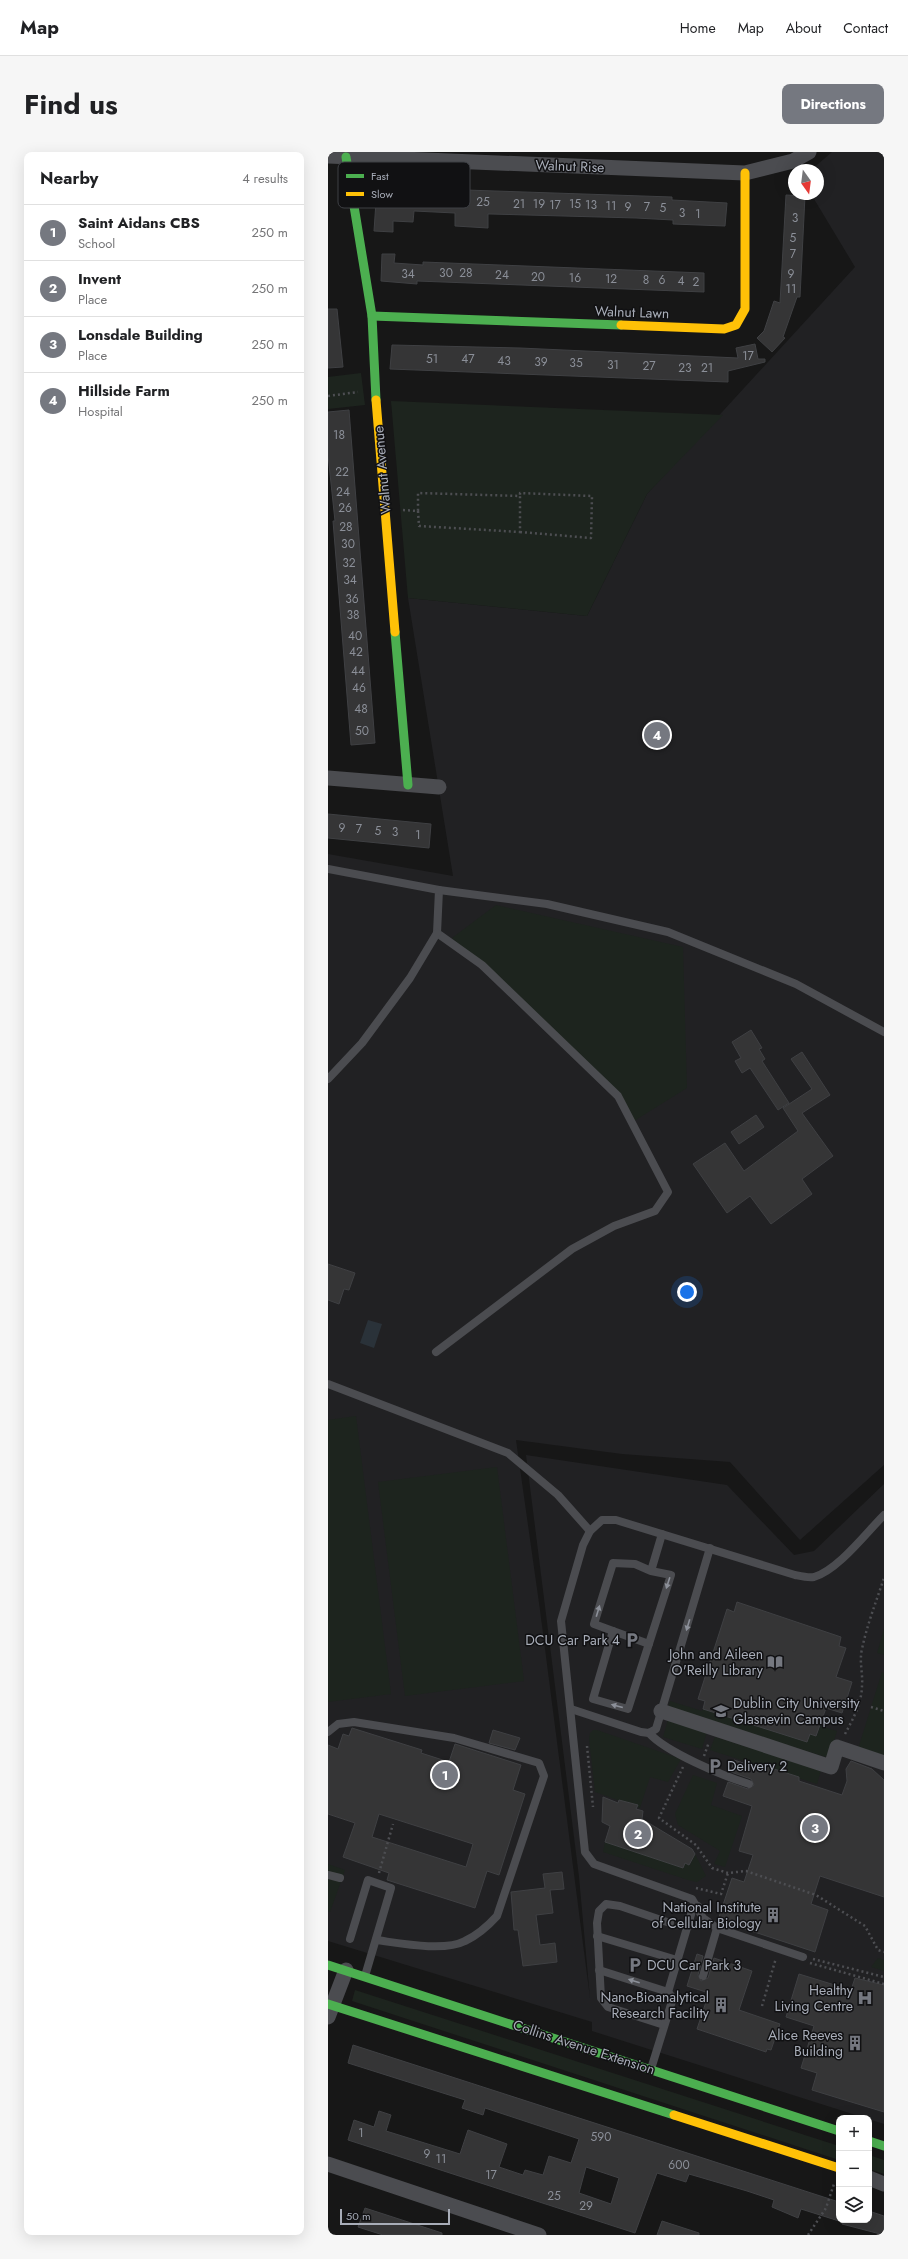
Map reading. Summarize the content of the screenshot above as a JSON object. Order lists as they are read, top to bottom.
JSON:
{
  "streets": {
    "street": [
      "Walnut Rise",
      "Walnut Lawn",
      "Walnut Avenue",
      "Collins Avenue Extension"
    ]
  },
  "crossings": [
    ["Walnut Rise", "Walnut Lawn"],
    ["Walnut Rise", "Walnut Avenue"],
    ["Walnut Lawn", "Walnut Avenue"]
  ],
  "places": {
    "parking": ["DCU Car Park 4", "Delivery 2", "DCU Car Park 3"],
    "library": ["John and Aileen O'Reilly Library"],
    "school or university": ["Dublin City University Glasnevin Campus"],
    "building": ["National Institute of Cellular Biology", "Nano-Bioanalytical Research Facility", "Alice Reeves Building"],
    "hospital": ["Healthy Living Centre"]
  },
  "house_numbers": [
    "25",
    "21",
    "19",
    "15",
    "17",
    "13",
    "11",
    "9",
    "7",
    "5",
    "3",
    "1",
    "3",
    "5",
    "7",
    "30",
    "28",
    "34",
    "9",
    "24",
    "20",
    "16",
    "12",
    "8",
    "6",
    "4",
    "2",
    "11",
    "17",
    "51",
    "47",
    "43",
    "39",
    "35",
    "31",
    "27",
    "23",
    "21",
    "18",
    "22",
    "24",
    "26",
    "28",
    "30",
    "32",
    "34",
    "36",
    "38",
    "40",
    "42",
    "44",
    "46",
    "48",
    "50",
    "9",
    "7",
    "5",
    "3",
    "1",
    "1",
    "590",
    "9",
    "11",
    "600",
    "17",
    "25",
    "29"
  ],
  "legend": ["Fast", "Slow"],
  "scale_bar": "50 m",
  "north": "bottom",
  "page": {
    "header": "Map",
    "nav": [
      "Home",
      "Map",
      "About",
      "Contact"
    ],
    "title": "Find us",
    "buttons": "Directions",
    "heading": ["Nearby", "4 results"],
    "list": [
      {
        "mark": "1",
        "name": "Saint Aidans CBS",
        "note": "School",
        "value": "250 m"
      },
      {
        "mark": "2",
        "name": "Invent",
        "note": "Place",
        "value": "250 m"
      },
      {
        "mark": "3",
        "name": "Lonsdale Building",
        "note": "Place",
        "value": "250 m"
      },
      {
        "mark": "4",
        "name": "Hillside Farm",
        "note": "Hospital",
        "value": "250 m"
      }
    ],
    "pins": [
      "4",
      "1",
      "3",
      "2"
    ],
    "map_buttons": ["+", "−"],
    "scale": "50 m"
  }
}
